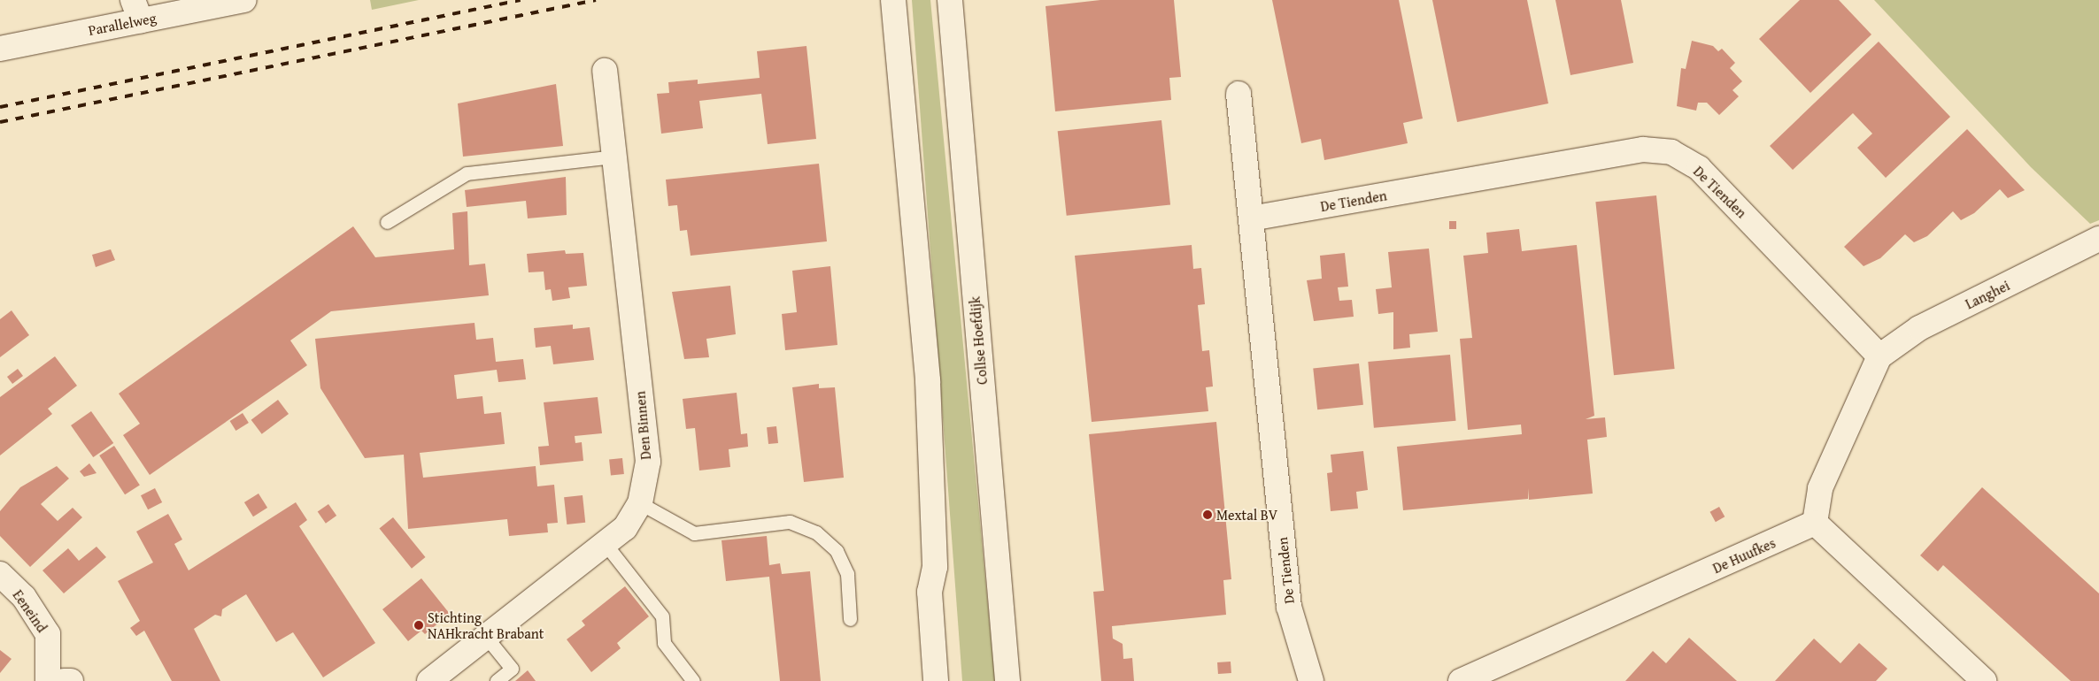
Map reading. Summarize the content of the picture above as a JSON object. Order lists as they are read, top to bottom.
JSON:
{
  "streets": {
    "street": [
      "Parallelweg",
      "De Tienden",
      "Langhei",
      "Collse Hoefdijk",
      "Den Binnen",
      "De Huufkes",
      "Eeneind"
    ]
  },
  "crossings": [
    ["De Tienden", "Langhei"]
  ],
  "places": ["Mextal BV", "Stichting NAHkracht Brabant"]
}
